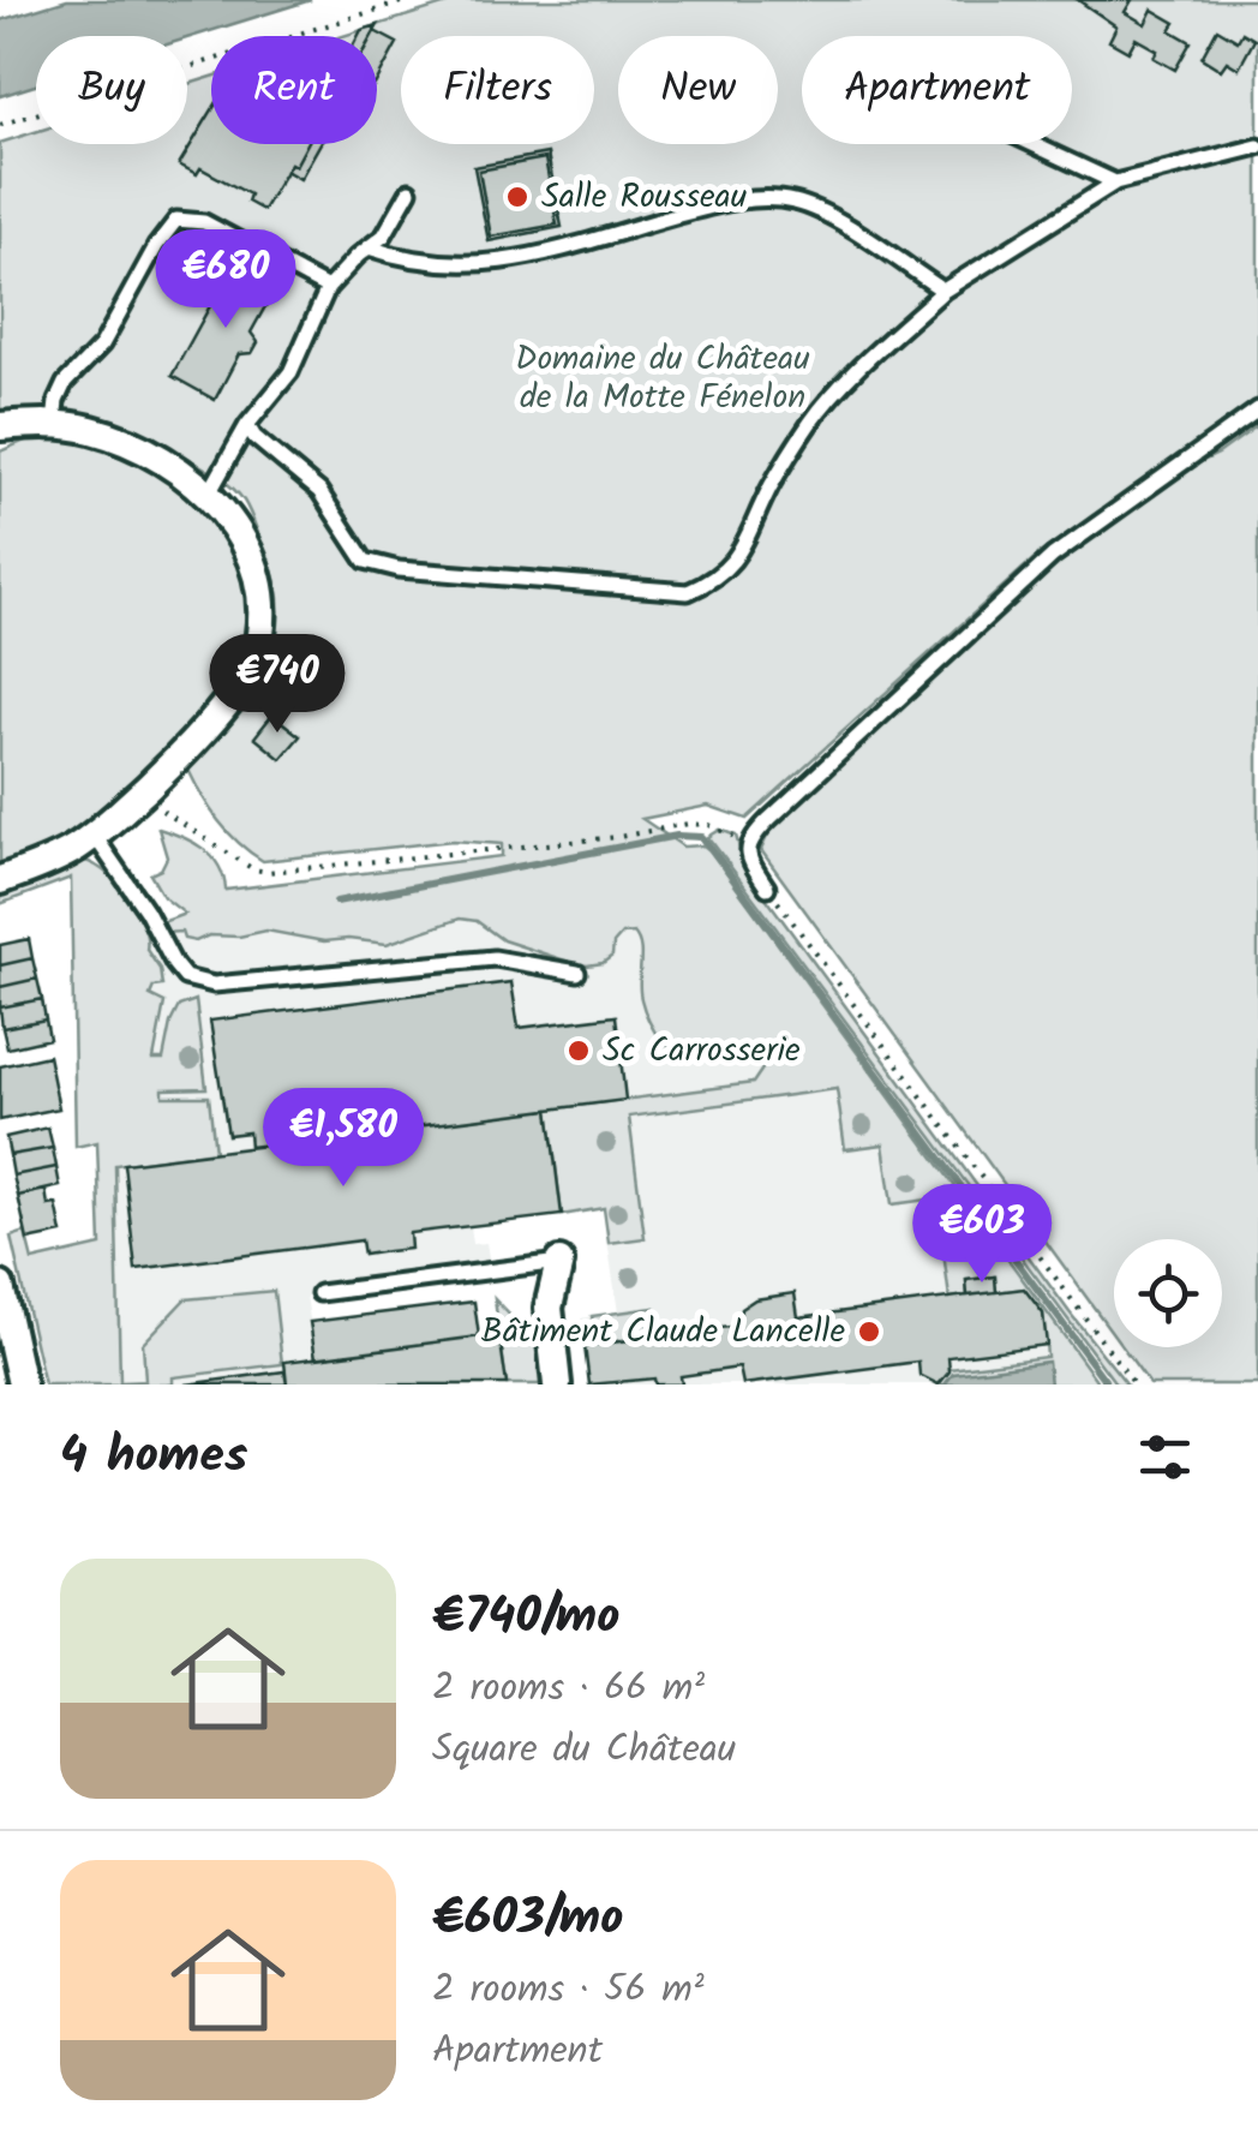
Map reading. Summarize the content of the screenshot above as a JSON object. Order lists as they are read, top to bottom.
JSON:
{
  "parks": ["Domaine du Château de la Motte Fénelon"],
  "places": ["Salle Rousseau", "Sc Carrosserie", "Bâtiment Claude Lancelle"],
  "page": {
    "chip": [
      "Buy",
      "Rent",
      "Filters",
      "New",
      "Apartment"
    ],
    "price": [
      "€680",
      "€740",
      "€1,580",
      "€603"
    ],
    "heading": "4 homes",
    "list": [
      {
        "name": "€740/mo",
        "note": "2 rooms · 66 m² · Square du Château"
      },
      {
        "name": "€603/mo",
        "note": "2 rooms · 56 m² · Apartment"
      }
    ]
  }
}
